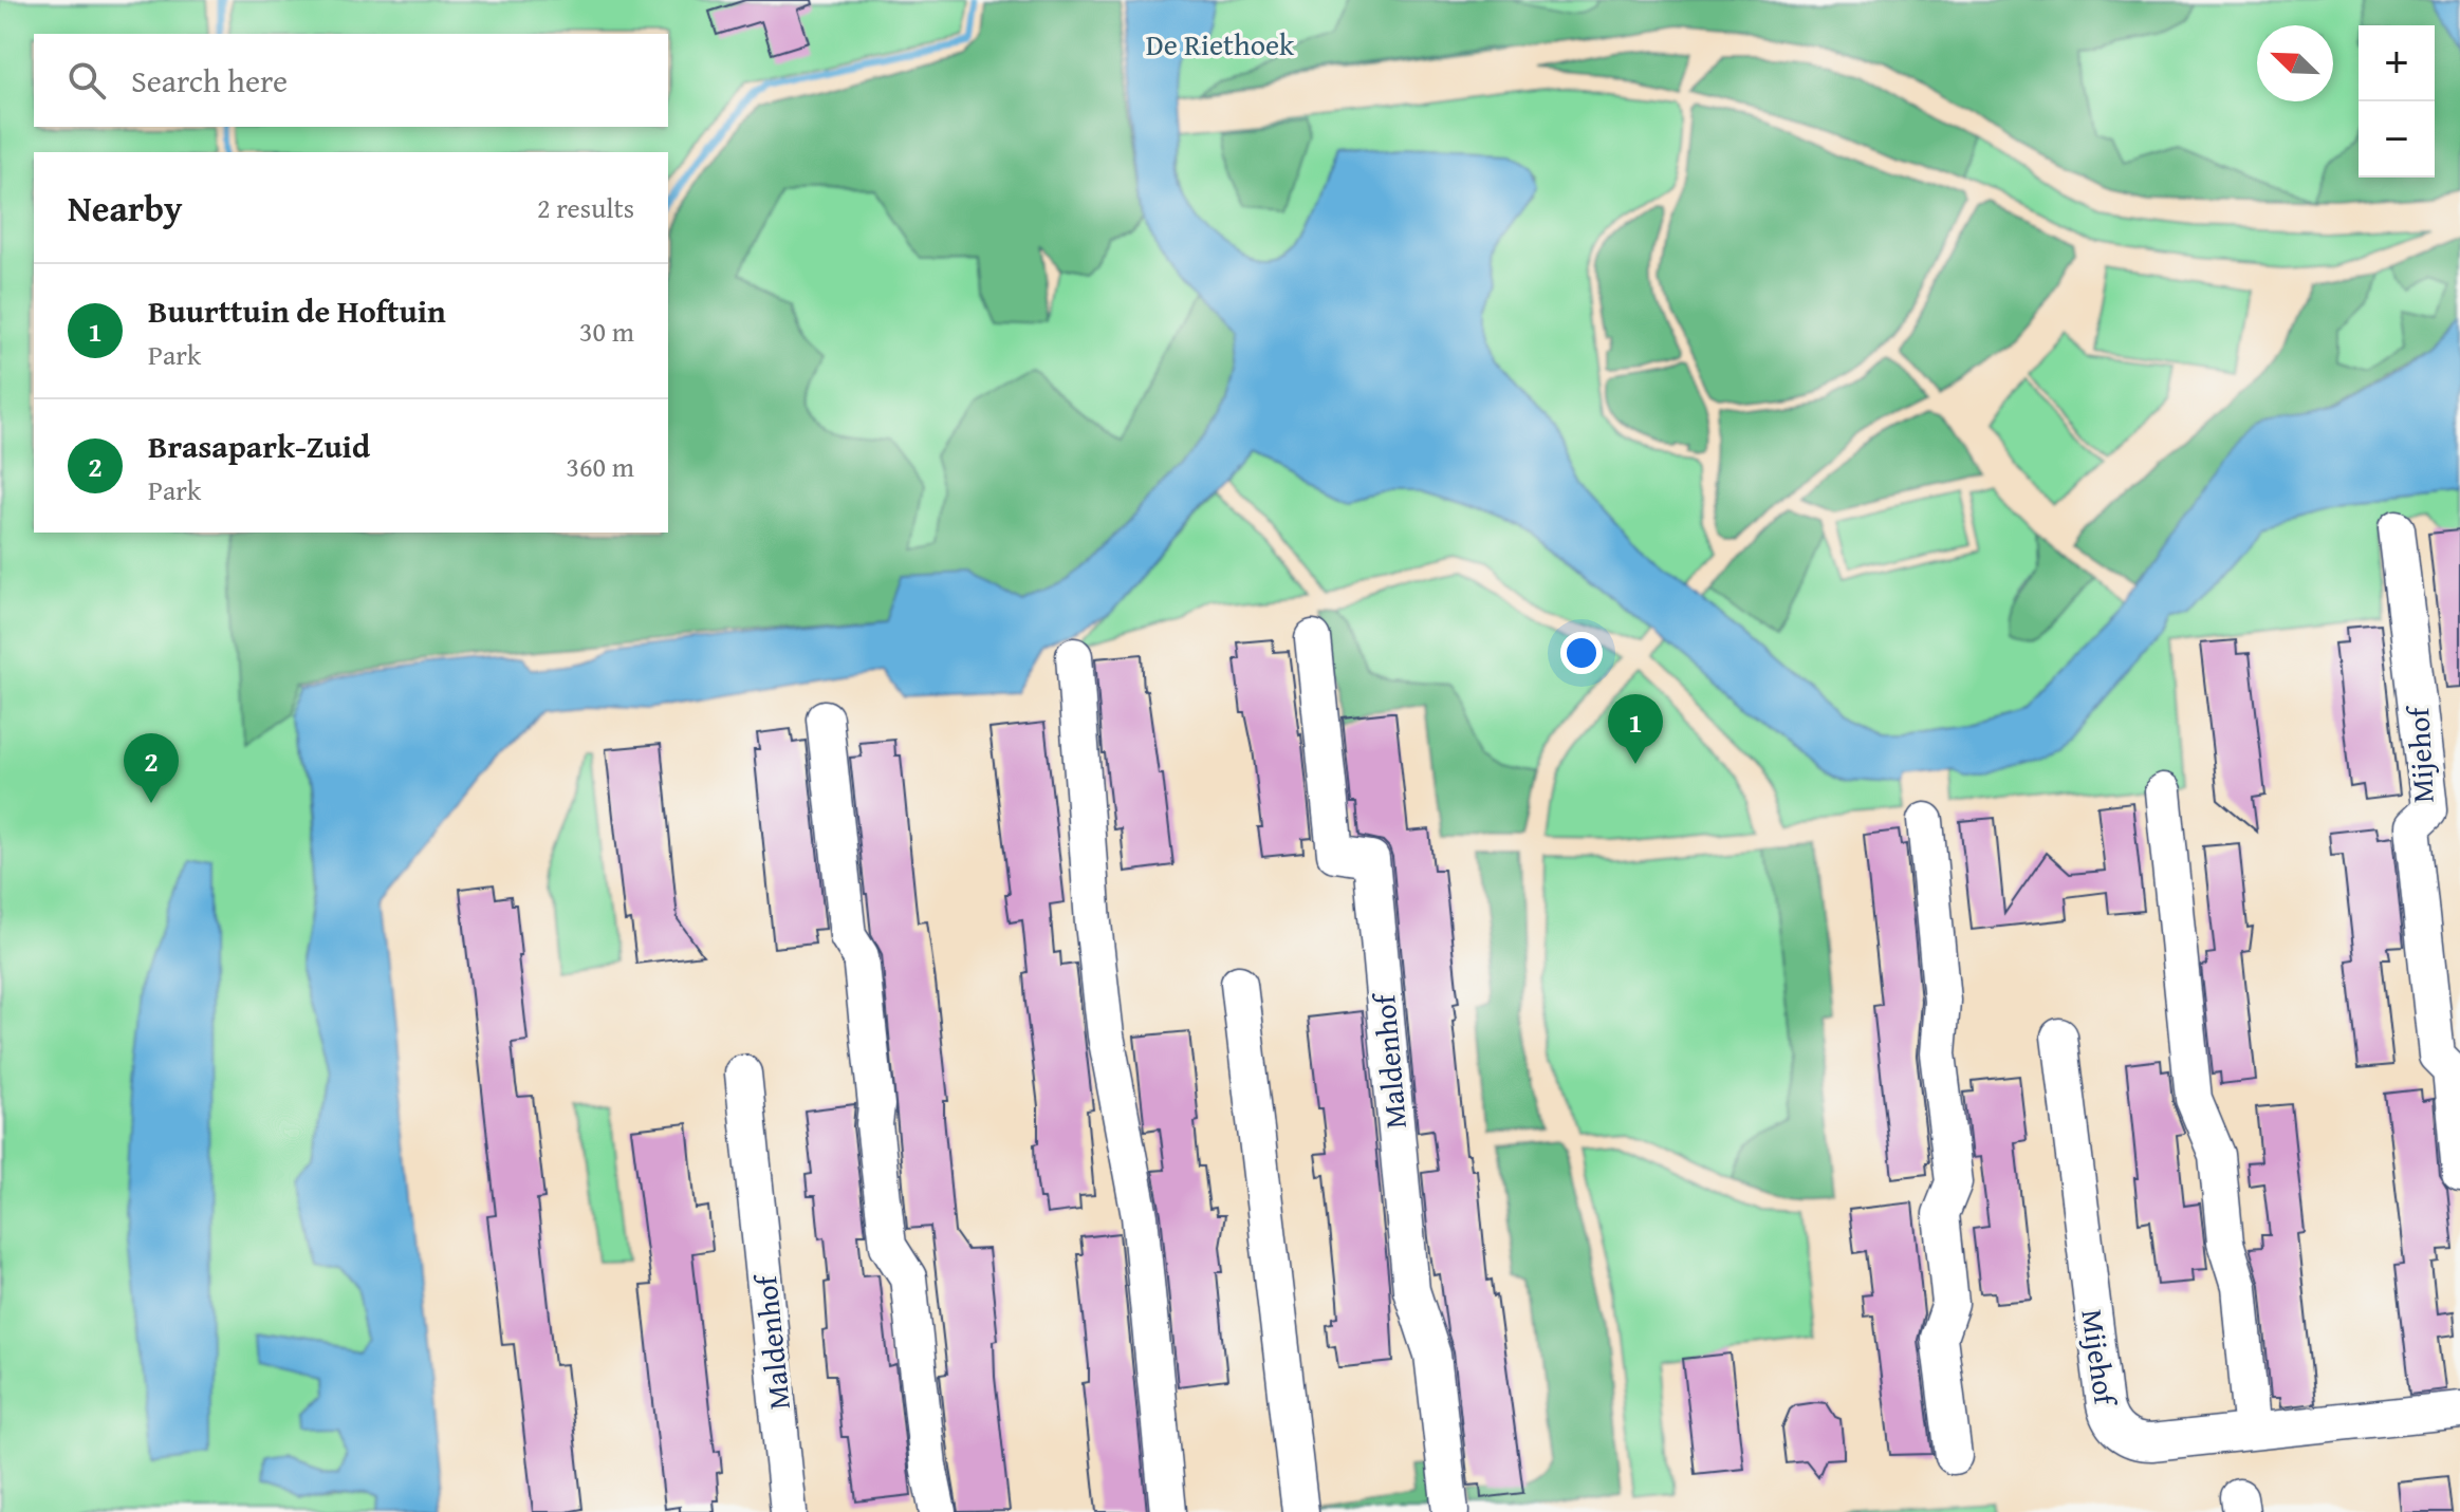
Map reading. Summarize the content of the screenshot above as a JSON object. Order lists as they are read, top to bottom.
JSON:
{
  "streets": {
    "street": ["Mijehof", "Maldenhof"]
  },
  "parks": ["De Riethoek"],
  "north": "top left",
  "page": {
    "map_buttons": ["+", "−"],
    "search": "Search here",
    "heading": ["Nearby", "2 results"],
    "list": [
      {
        "mark": "1",
        "name": "Buurttuin de Hoftuin",
        "note": "Park",
        "value": "30 m"
      },
      {
        "mark": "2",
        "name": "Brasapark-Zuid",
        "note": "Park",
        "value": "360 m"
      }
    ],
    "pins": ["1", "2"]
  }
}
